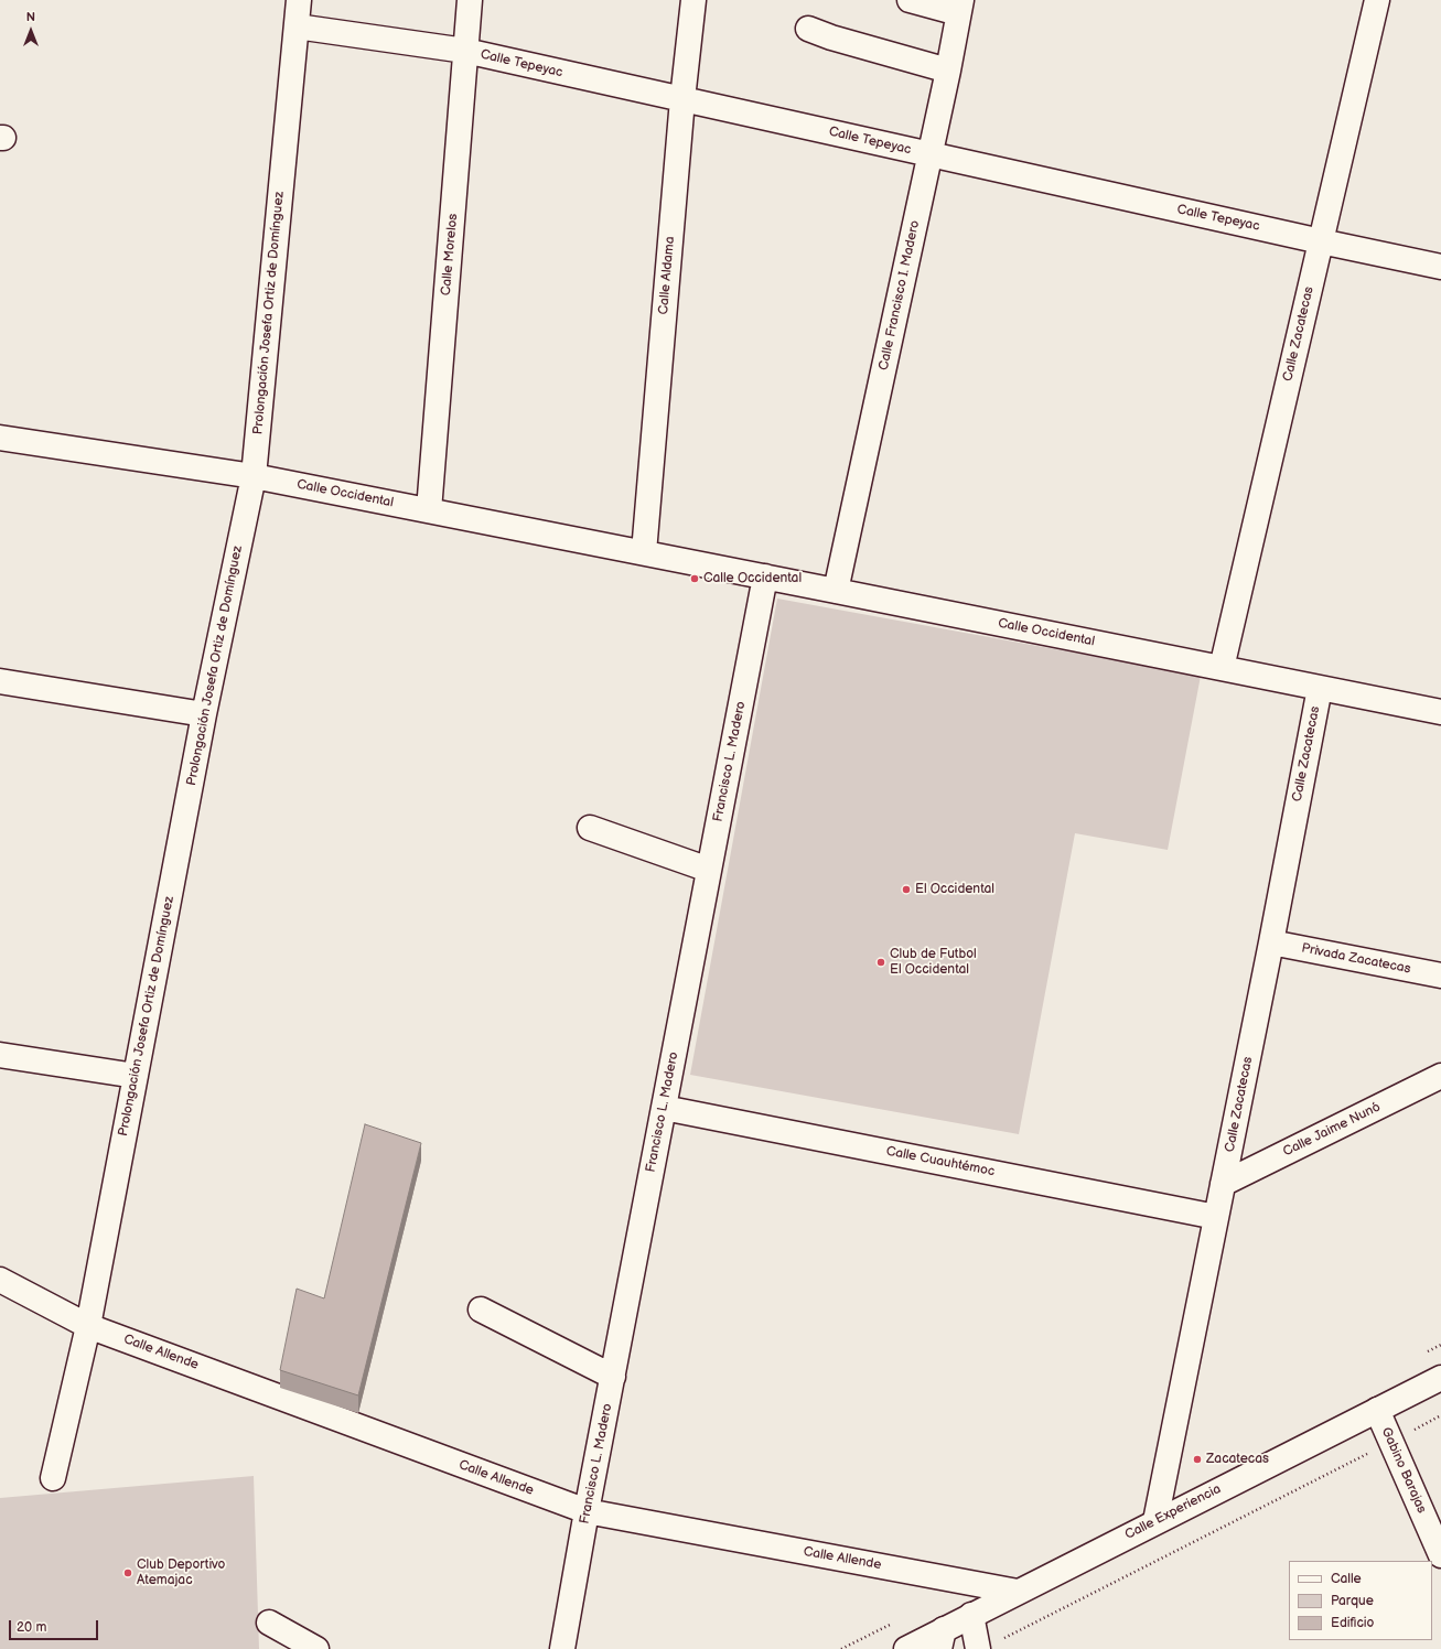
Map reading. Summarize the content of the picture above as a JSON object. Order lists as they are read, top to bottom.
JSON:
{
  "streets": {
    "street": [
      "Calle Tepeyac",
      "Calle Morelos",
      "Calle Aldama",
      "Calle Francisco I. Madero",
      "Prolongación Josefa Ortiz de Domínguez",
      "Calle Zacatecas",
      "Calle Occidental",
      "Francisco L. Madero",
      "Privada Zacatecas",
      "Calle Jaime Nunó",
      "Calle Cuauhtémoc",
      "Calle Allende",
      "Gabino Barajas",
      "Calle Experiencia"
    ]
  },
  "crossings": [
    ["Calle Tepeyac", "Calle Morelos"],
    ["Calle Tepeyac", "Calle Aldama"],
    ["Calle Tepeyac", "Calle Francisco I. Madero"],
    ["Calle Tepeyac", "Prolongación Josefa Ortiz de Domínguez"],
    ["Calle Tepeyac", "Calle Zacatecas"],
    ["Calle Morelos", "Calle Occidental"],
    ["Calle Aldama", "Calle Occidental"],
    ["Calle Francisco I. Madero", "Calle Occidental"],
    ["Prolongación Josefa Ortiz de Domínguez", "Calle Occidental"],
    ["Prolongación Josefa Ortiz de Domínguez", "Calle Allende"],
    ["Calle Zacatecas", "Calle Occidental"],
    ["Calle Zacatecas", "Privada Zacatecas"],
    ["Calle Zacatecas", "Calle Jaime Nunó"],
    ["Calle Zacatecas", "Calle Cuauhtémoc"],
    ["Calle Zacatecas", "Calle Experiencia"],
    ["Calle Occidental", "Francisco L. Madero"],
    ["Francisco L. Madero", "Calle Cuauhtémoc"],
    ["Francisco L. Madero", "Calle Allende"],
    ["Calle Allende", "Calle Experiencia"],
    ["Gabino Barajas", "Calle Experiencia"]
  ],
  "places": [
    "Calle Occidental",
    "El Occidental",
    "Club de Futbol El Occidental",
    "Zacatecas",
    "Club Deportivo Atemajac"
  ],
  "legend": ["Calle", "Parque", "Edificio"],
  "scale_bar": "20 m",
  "north": "top"
}
